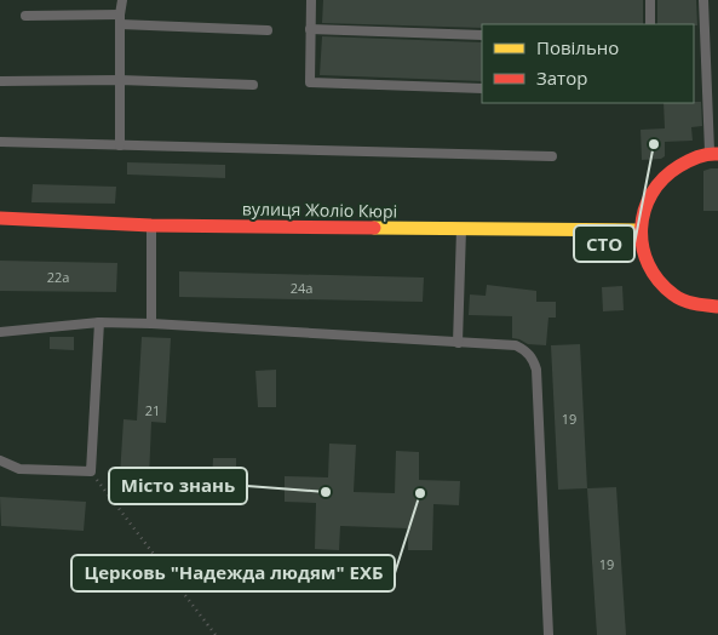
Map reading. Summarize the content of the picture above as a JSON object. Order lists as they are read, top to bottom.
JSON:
{
  "streets": {
    "street": ["вулиця Жоліо Кюрі"]
  },
  "places": ["СТО", "Місто знань", "Церковь \"Надежда людям\" ЕХБ"],
  "house_numbers": [
    "22а",
    "24а",
    "21",
    "19",
    "19"
  ],
  "legend": ["Повільно", "Затор"]
}
